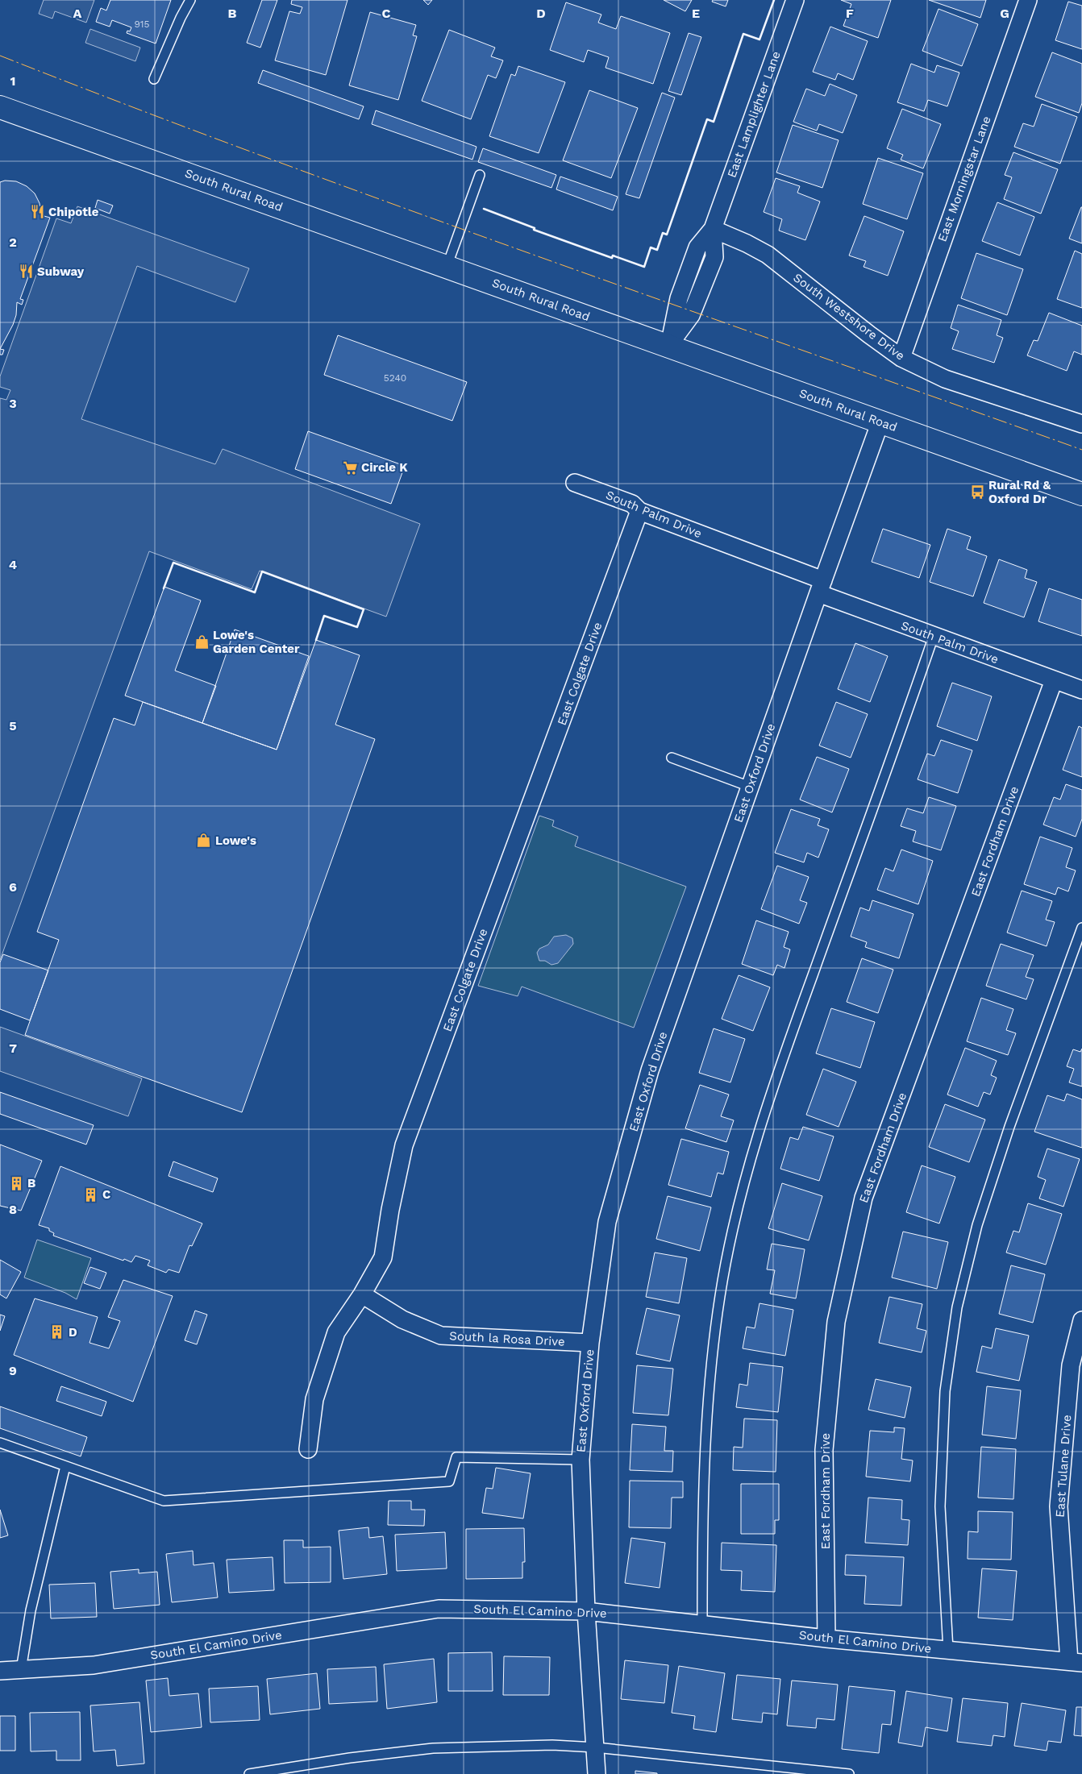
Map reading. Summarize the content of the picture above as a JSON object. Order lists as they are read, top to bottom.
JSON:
{
  "streets": {
    "main road": ["South Rural Road"],
    "street": [
      "East Lamplighter Lane",
      "East Morningstar Lane",
      "South Westshore Drive",
      "South Palm Drive",
      "East Colgate Drive",
      "East Oxford Drive",
      "East Fordham Drive",
      "South la Rosa Drive",
      "East Tulane Drive",
      "South El Camino Drive"
    ]
  },
  "crossings": [
    ["East Lamplighter Lane", "South Rural Road"],
    ["East Lamplighter Lane", "South Westshore Drive"],
    ["East Morningstar Lane", "South Westshore Drive"],
    ["South Rural Road", "East Oxford Drive"],
    ["South Palm Drive", "East Colgate Drive"],
    ["South Palm Drive", "East Oxford Drive"],
    ["South Palm Drive", "East Fordham Drive"],
    ["East Colgate Drive", "South la Rosa Drive"],
    ["East Oxford Drive", "South la Rosa Drive"],
    ["East Oxford Drive", "South El Camino Drive"],
    ["East Fordham Drive", "South El Camino Drive"],
    ["East Tulane Drive", "South El Camino Drive"]
  ],
  "places": {
    "restaurant": ["Chipotle", "Subway"],
    "supermarket": ["Circle K"],
    "bus stop": ["Rural Rd & Oxford Dr"],
    "shop": ["Lowe's Garden Center", "Lowe's"],
    "building": ["B", "C", "D"]
  },
  "house_numbers": ["915", "5240"],
  "grid": {
    "columns": [
      "A",
      "B",
      "C",
      "D",
      "E",
      "F",
      "G"
    ],
    "rows": [
      "1",
      "2",
      "3",
      "4",
      "5",
      "6",
      "7",
      "8",
      "9"
    ]
  }
}
